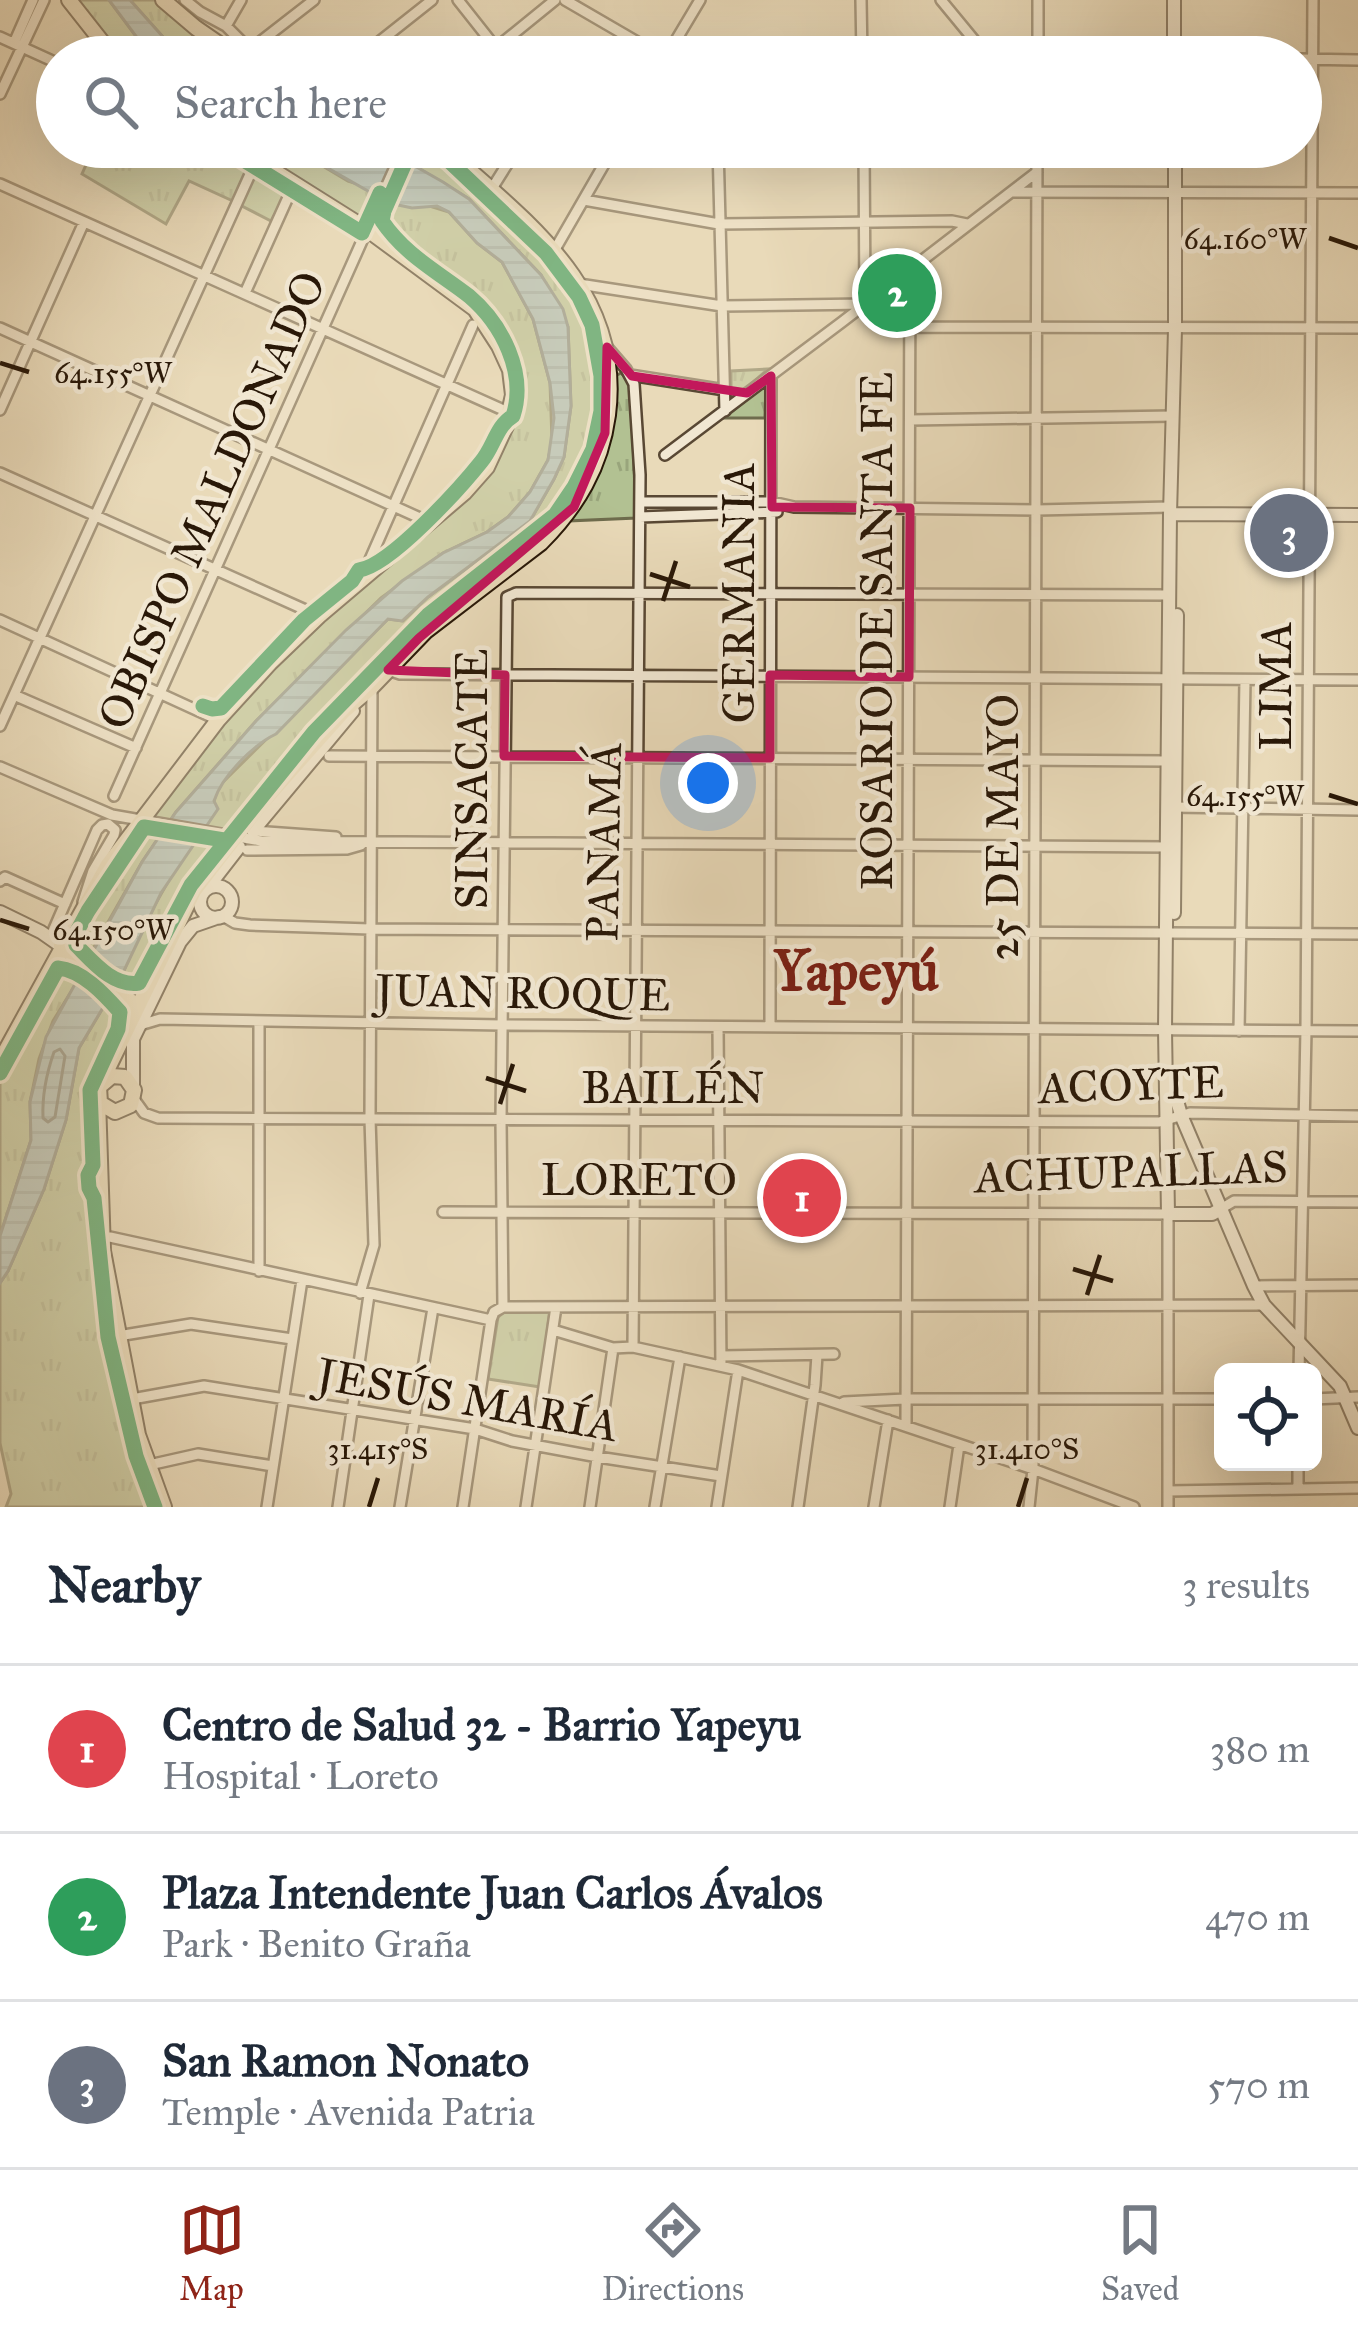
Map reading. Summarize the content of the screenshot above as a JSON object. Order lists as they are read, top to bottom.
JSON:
{
  "streets": {
    "main road": ["ACHUPALLAS"],
    "street": [
      "OBISPO MALDONADO",
      "GERMANIA",
      "ROSARIO DE SANTA FE",
      "LIMA",
      "SINSACATE",
      "25 DE MAYO",
      "PANAMÁ",
      "JUAN ROQUE",
      "ACOYTE",
      "BAILÉN",
      "LORETO",
      "JESÚS MARÍA"
    ]
  },
  "crossings": [
    ["GERMANIA", "JUAN ROQUE"],
    ["ROSARIO DE SANTA FE", "JUAN ROQUE"],
    ["ROSARIO DE SANTA FE", "ACOYTE"],
    ["ROSARIO DE SANTA FE", "BAILÉN"],
    ["ROSARIO DE SANTA FE", "ACHUPALLAS"],
    ["ROSARIO DE SANTA FE", "LORETO"],
    ["LIMA", "JUAN ROQUE"],
    ["LIMA", "ACOYTE"],
    ["LIMA", "ACHUPALLAS"],
    ["SINSACATE", "PANAMÁ"],
    ["SINSACATE", "JUAN ROQUE"],
    ["SINSACATE", "BAILÉN"],
    ["SINSACATE", "LORETO"],
    ["25 DE MAYO", "JUAN ROQUE"],
    ["25 DE MAYO", "ACOYTE"],
    ["25 DE MAYO", "ACHUPALLAS"],
    ["PANAMÁ", "JUAN ROQUE"],
    ["PANAMÁ", "BAILÉN"],
    ["PANAMÁ", "LORETO"],
    ["ACOYTE", "BAILÉN"],
    ["ACHUPALLAS", "LORETO"]
  ],
  "districts": ["Yapeyú"],
  "page": {
    "search": "Search here",
    "pins": ["2", "3", "1"],
    "heading": ["Nearby", "3 results"],
    "list": [
      {
        "mark": "1",
        "name": "Centro de Salud 32 - Barrio Yapeyu",
        "note": "Hospital · Loreto",
        "value": "380 m"
      },
      {
        "mark": "2",
        "name": "Plaza Intendente Juan Carlos Ávalos",
        "note": "Park · Benito Graña",
        "value": "470 m"
      },
      {
        "mark": "3",
        "name": "San Ramon Nonato",
        "note": "Temple · Avenida Patria",
        "value": "570 m"
      }
    ],
    "nav": ["Map", "Directions", "Saved"]
  },
  "coordinates": [
    "64.160°W",
    "64.155°W",
    "64.150°W",
    "31.415°S",
    "31.410°S"
  ]
}
